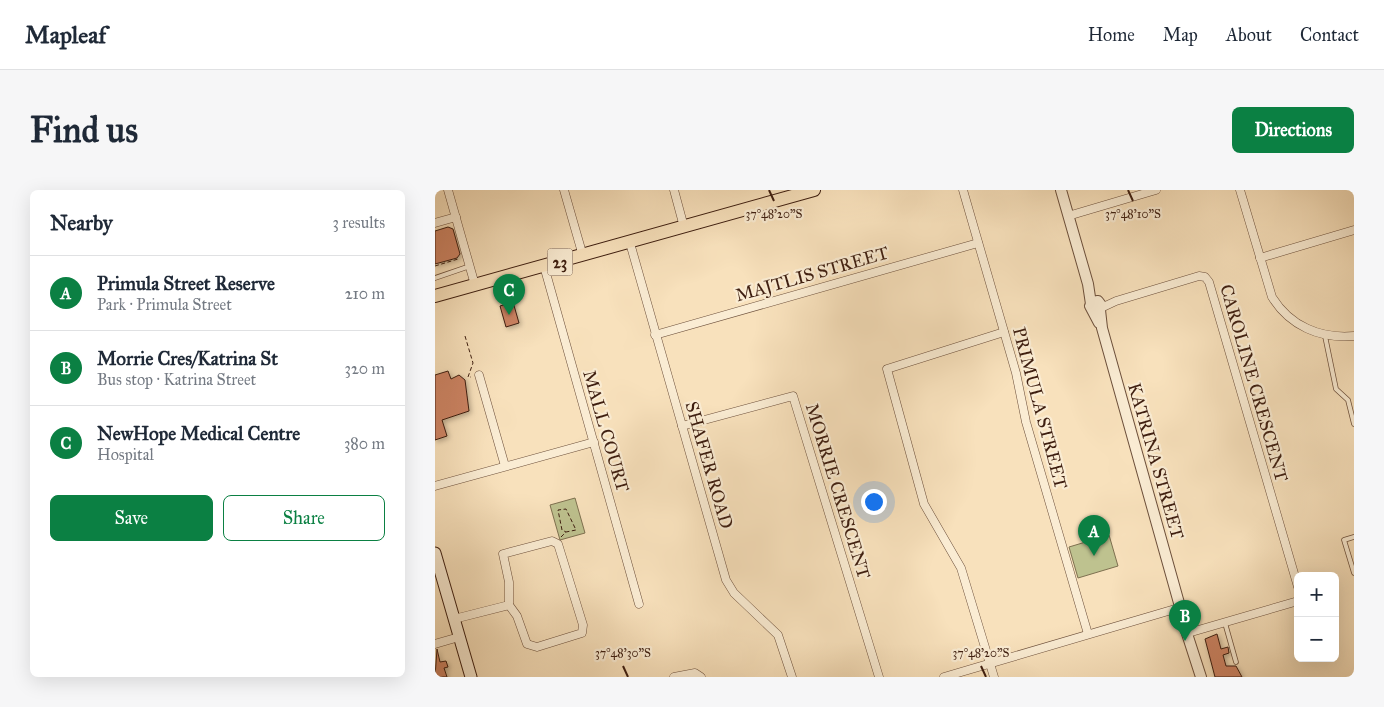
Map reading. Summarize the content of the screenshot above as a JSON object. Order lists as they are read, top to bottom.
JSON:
{
  "streets": {
    "main road": ["23"],
    "street": [
      "MAJTLIS STREET",
      "CAROLINE CRESCENT",
      "PRIMULA STREET",
      "MALL COURT",
      "KATRINA STREET",
      "SHAFER ROAD",
      "MORRIE CRESCENT"
    ]
  },
  "crossings": [
    ["23", "MALL COURT"],
    ["23", "SHAFER ROAD"],
    ["MAJTLIS STREET", "PRIMULA STREET"],
    ["MAJTLIS STREET", "SHAFER ROAD"],
    ["CAROLINE CRESCENT", "KATRINA STREET"],
    ["SHAFER ROAD", "MORRIE CRESCENT"]
  ],
  "page": {
    "header": "Mapleaf",
    "nav": [
      "Home",
      "Map",
      "About",
      "Contact"
    ],
    "buttons": [
      "Directions",
      ["Save", "Share"]
    ],
    "title": "Find us",
    "heading": ["Nearby", "3 results"],
    "list": [
      {
        "mark": "A",
        "name": "Primula Street Reserve",
        "note": "Park · Primula Street",
        "value": "210 m"
      },
      {
        "mark": "B",
        "name": "Morrie Cres/Katrina St",
        "note": "Bus stop · Katrina Street",
        "value": "320 m"
      },
      {
        "mark": "C",
        "name": "NewHope Medical Centre",
        "note": "Hospital",
        "value": "380 m"
      }
    ],
    "pins": ["C", "A", "B"],
    "map_buttons": ["+", "−"]
  },
  "coordinates": ["37°48'20\"S", "37°48'10\"S", "37°48'30\"S"]
}
